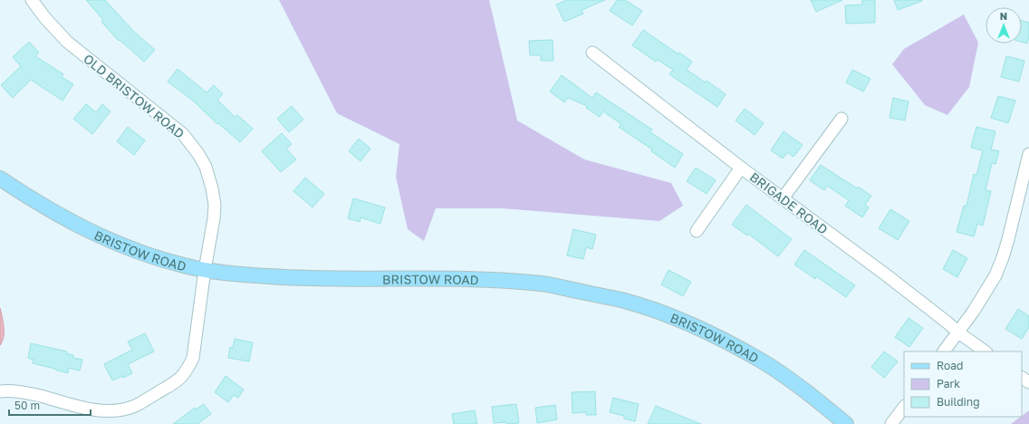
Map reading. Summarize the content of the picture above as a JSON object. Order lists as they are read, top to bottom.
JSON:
{
  "streets": {
    "main road": ["BRISTOW ROAD"],
    "street": ["OLD BRISTOW ROAD", "BRIGADE ROAD"]
  },
  "crossings": [
    ["OLD BRISTOW ROAD", "BRISTOW ROAD"]
  ],
  "legend": ["Road", "Park", "Building"],
  "scale_bar": "50 m",
  "north": "top"
}
